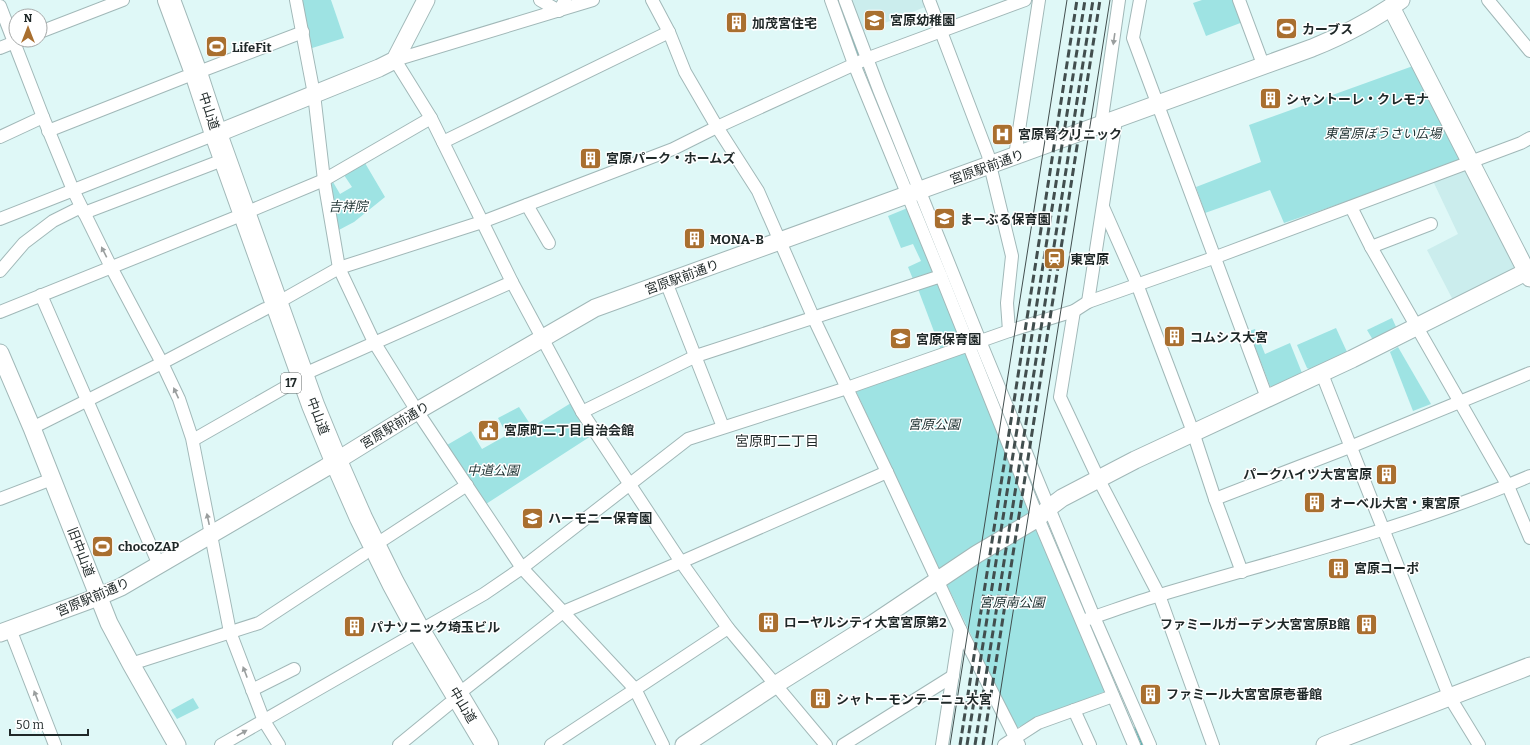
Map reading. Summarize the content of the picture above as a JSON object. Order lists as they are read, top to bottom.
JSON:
{
  "streets": {
    "highway": ["中山道", "17"],
    "street": ["宮原駅前通り", "旧中山道"]
  },
  "crossings": [
    ["中山道", "宮原駅前通り"],
    ["宮原駅前通り", "旧中山道"]
  ],
  "districts": ["宮原町二丁目"],
  "parks": [
    "東宮原ぼうさい広場",
    "吉祥院",
    "宮原公園",
    "中道公園",
    "宮原南公園"
  ],
  "places": {
    "school or university": [
      "宮原幼稚園",
      "まーぶる保育園",
      "宮原保育園",
      "ハーモニー保育園"
    ],
    "building": [
      "加茂宮住宅",
      "シャントーレ・クレモナ",
      "宮原パーク・ホームズ",
      "MONA-B",
      "コムシス大宮",
      "パークハイツ大宮宮原",
      "オーベル大宮・東宮原",
      "宮原コーポ",
      "ローヤルシティ大宮宮原第2",
      "ファミールガーデン大宮宮原B館",
      "パナソニック埼玉ビル",
      "ファミール大宮宮原壱番館",
      "シャトーモンテーニュ大宮"
    ],
    "sports": ["カーブス", "LifeFit", "chocoZAP"],
    "hospital": ["宮原腎クリニック"],
    "station": ["東宮原"],
    "public building": ["宮原町二丁目自治会館"]
  },
  "scale_bar": "50 m",
  "north": "top"
}
